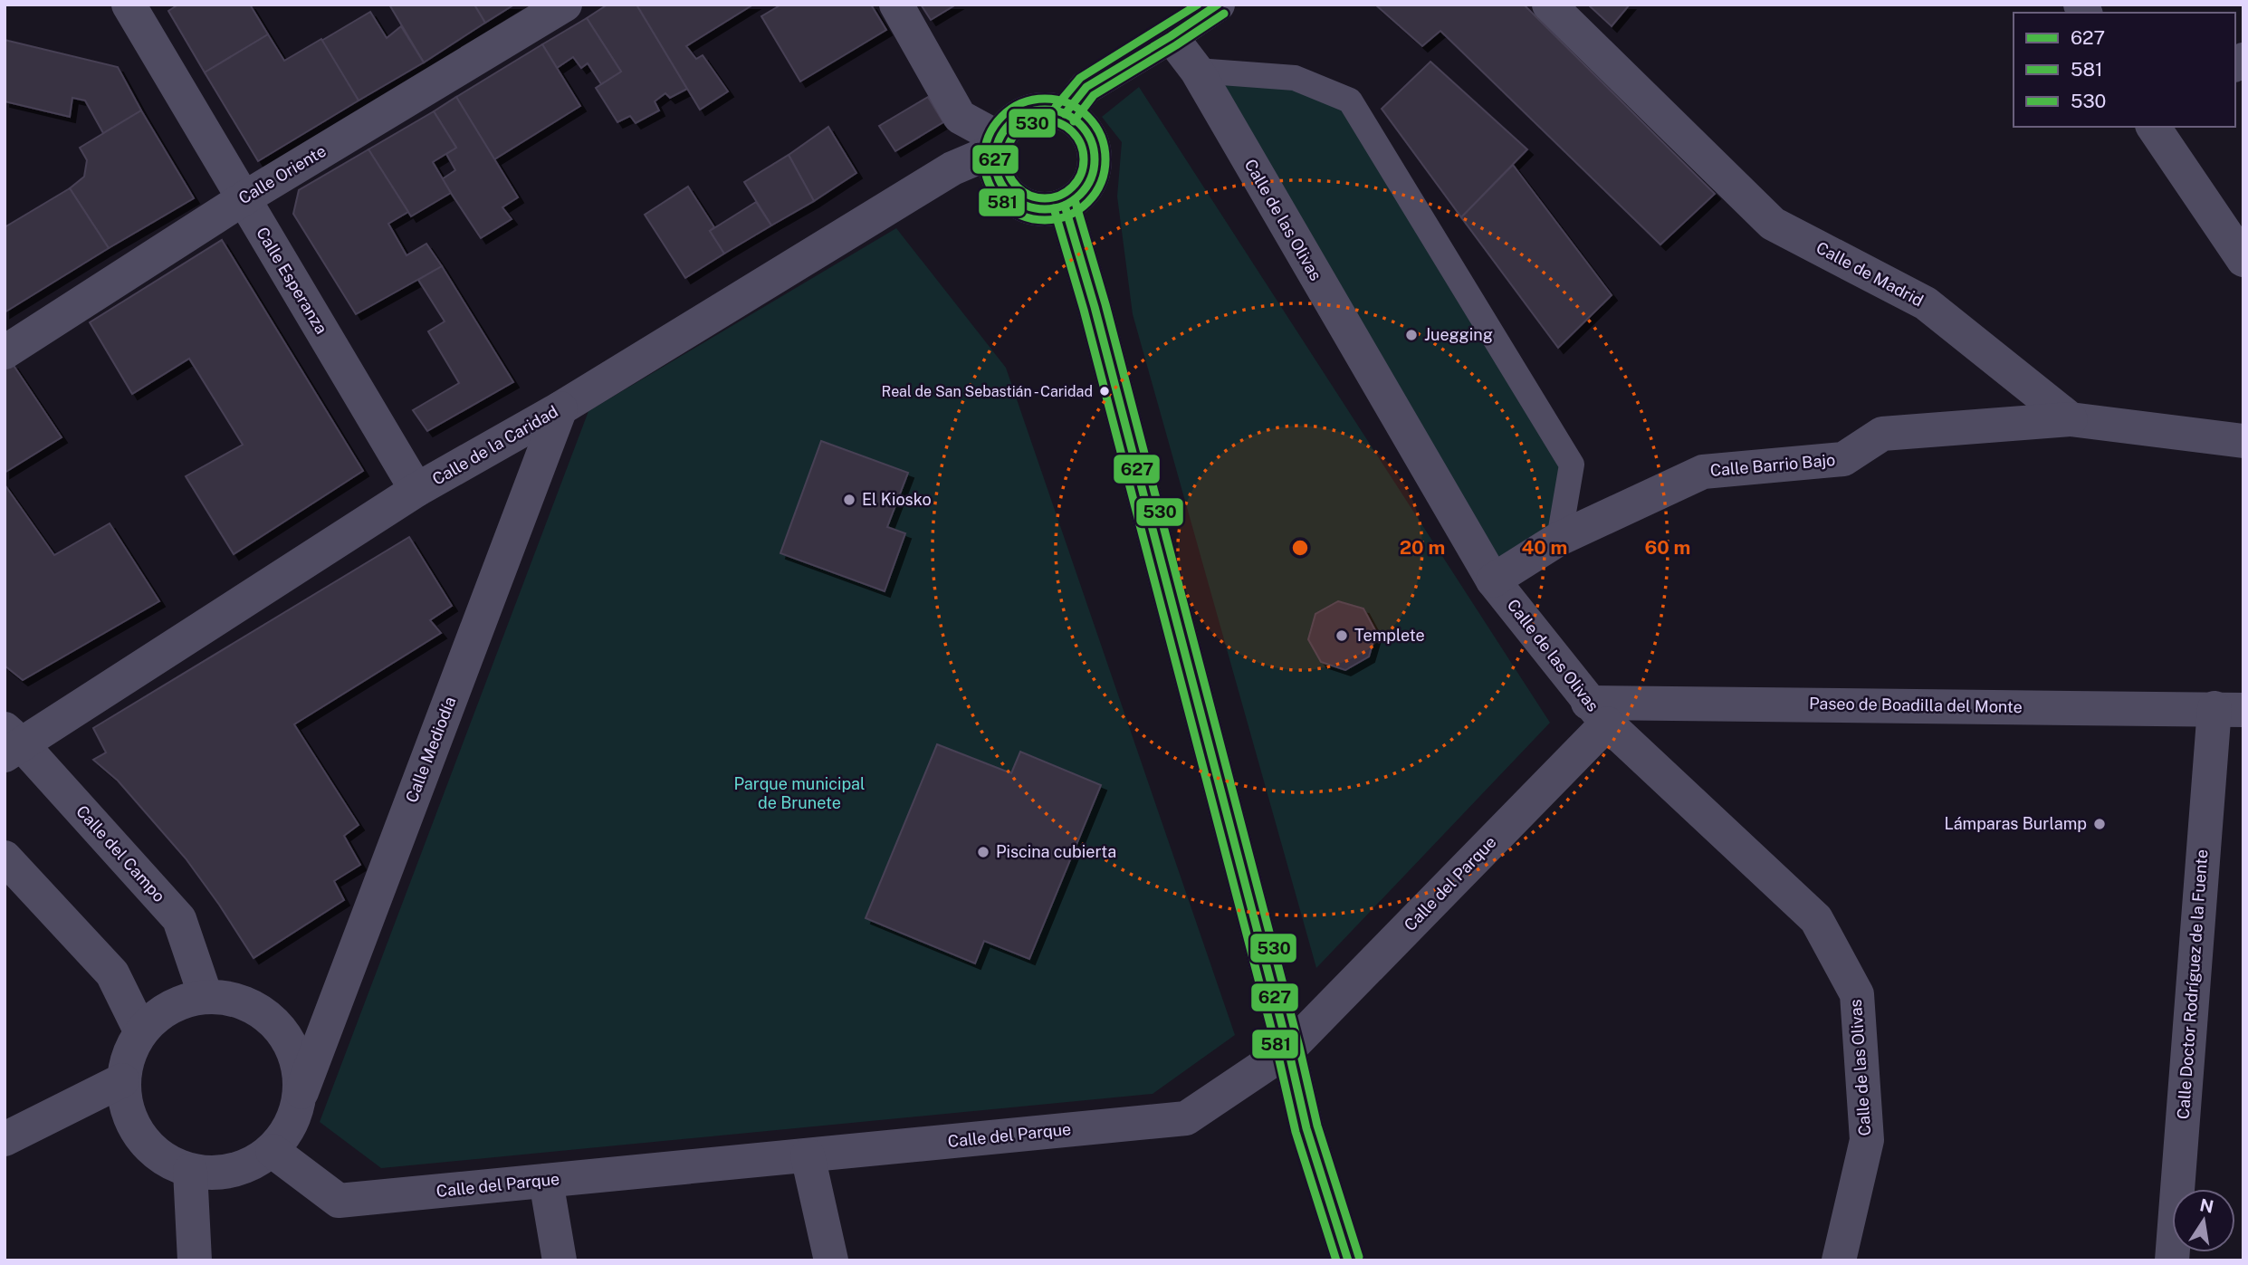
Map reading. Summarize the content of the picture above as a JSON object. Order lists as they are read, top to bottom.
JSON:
{
  "streets": {
    "street": [
      "Calle Oriente",
      "Calle de las Olivas",
      "Calle de Madrid",
      "Calle Esperanza",
      "Calle de la Caridad",
      "Calle Barrio Bajo",
      "Paseo de Boadilla del Monte",
      "Calle Mediodía",
      "Calle del Campo",
      "Calle del Parque",
      "Calle Doctor Rodríguez de la Fuente"
    ]
  },
  "crossings": [
    ["Calle Oriente", "Calle Esperanza"],
    ["Calle de las Olivas", "Calle Barrio Bajo"],
    ["Calle de las Olivas", "Paseo de Boadilla del Monte"],
    ["Calle de las Olivas", "Calle del Parque"],
    ["Calle de Madrid", "Calle Barrio Bajo"],
    ["Calle Esperanza", "Calle de la Caridad"],
    ["Calle de la Caridad", "Calle Mediodía"],
    ["Calle de la Caridad", "Calle del Campo"],
    ["Paseo de Boadilla del Monte", "Calle del Parque"],
    ["Paseo de Boadilla del Monte", "Calle Doctor Rodríguez de la Fuente"],
    ["Calle Mediodía", "Calle del Campo"],
    ["Calle Mediodía", "Calle del Parque"],
    ["Calle del Campo", "Calle del Parque"]
  ],
  "parks": ["Parque municipal de Brunete"],
  "places": [
    "Juegging",
    "Real de San Sebastián - Caridad",
    "El Kiosko",
    "Templete",
    "Lámparas Burlamp",
    "Piscina cubierta"
  ],
  "lines": ["transit line 627", "transit line 530", "transit line 581"],
  "legend": ["627", "581", "530"],
  "north": "top",
  "rings": ["20 m", "40 m", "60 m"]
}
